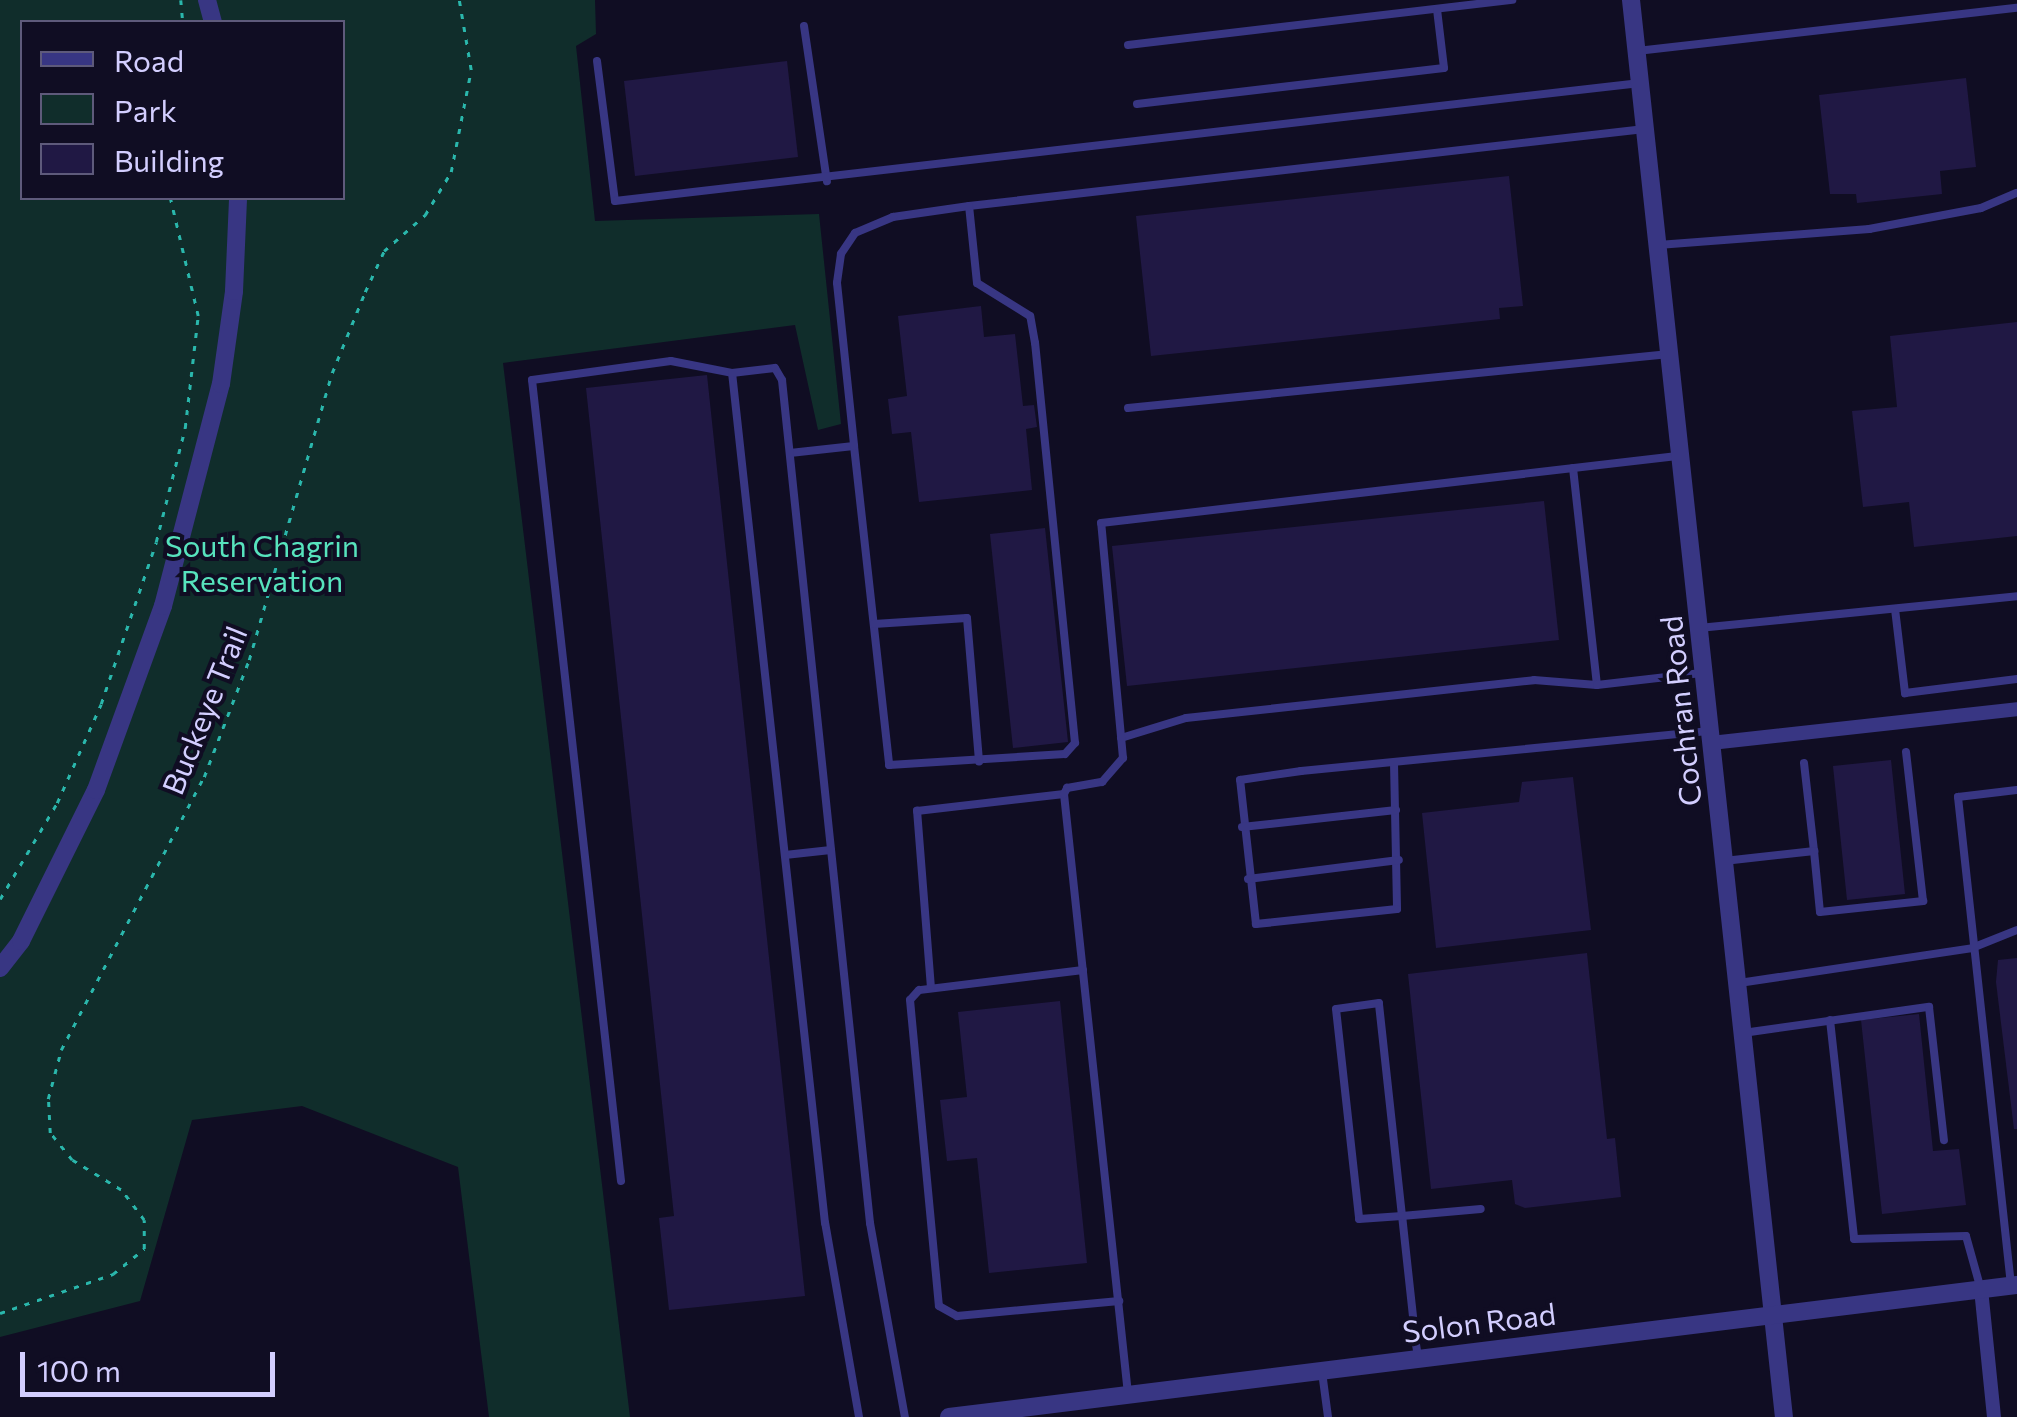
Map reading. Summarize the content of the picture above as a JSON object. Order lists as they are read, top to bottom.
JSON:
{
  "streets": {
    "street": ["Cochran Road", "Solon Road"],
    "path": ["Buckeye Trail"]
  },
  "crossings": [
    ["Cochran Road", "Solon Road"]
  ],
  "parks": ["South Chagrin Reservation"],
  "legend": ["Road", "Park", "Building"],
  "scale_bar": "100 m"
}
